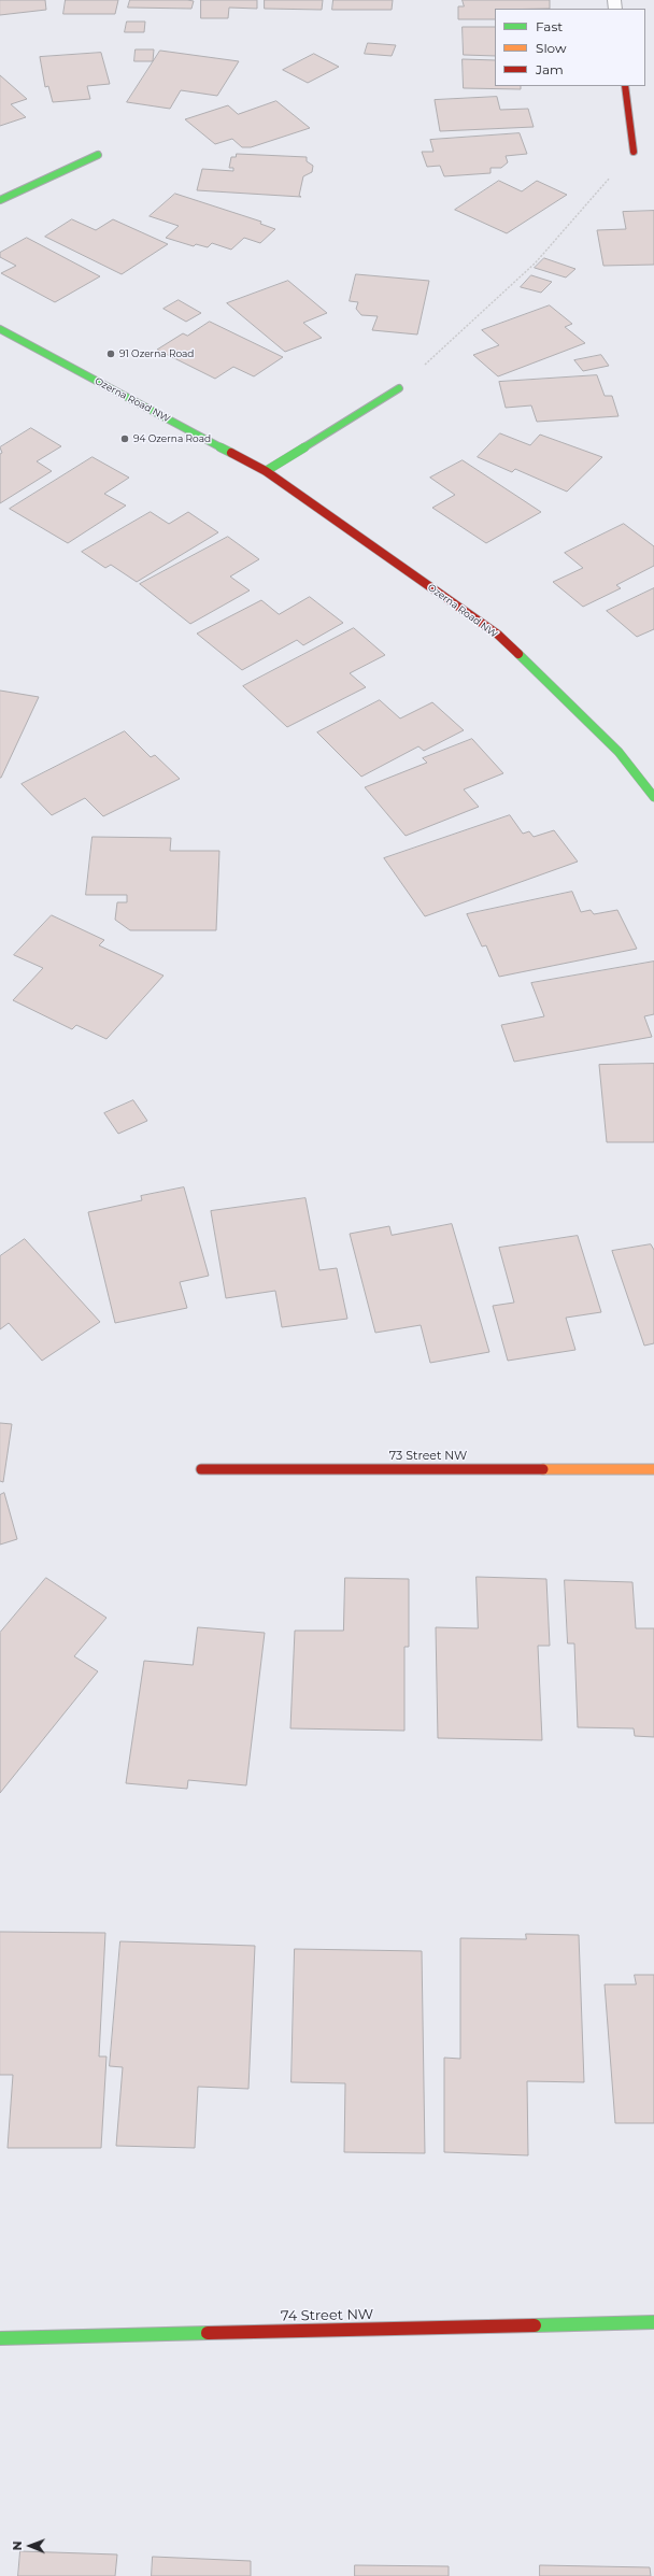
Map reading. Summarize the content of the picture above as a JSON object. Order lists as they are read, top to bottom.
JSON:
{
  "streets": {
    "street": ["Ozerna Road NW", "73 Street NW", "74 Street NW"]
  },
  "places": ["91 Ozerna Road", "94 Ozerna Road"],
  "legend": ["Fast", "Slow", "Jam"],
  "north": "left"
}
